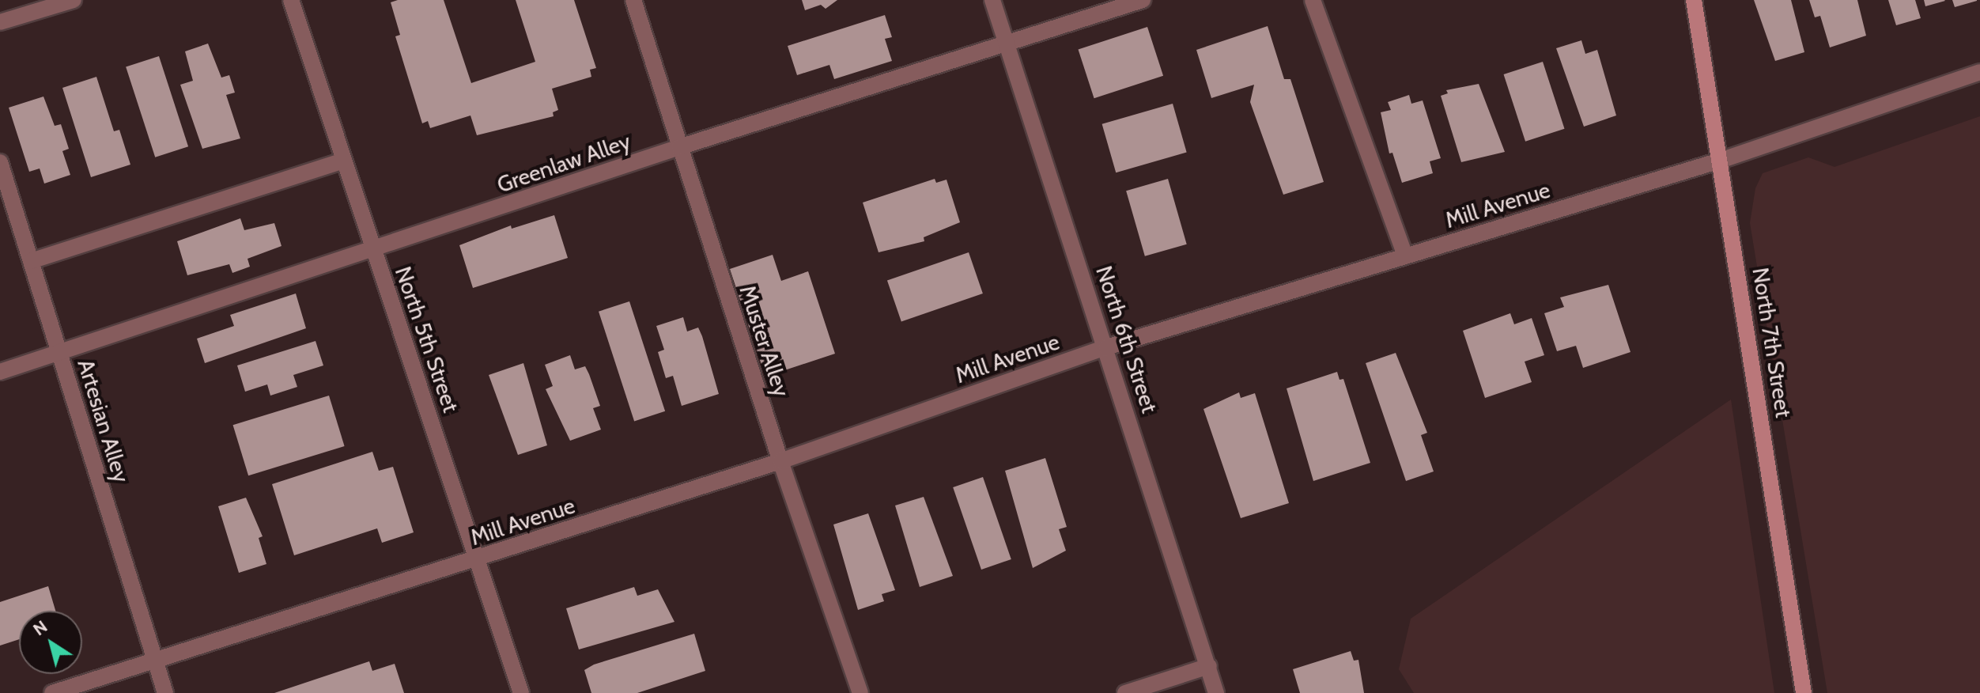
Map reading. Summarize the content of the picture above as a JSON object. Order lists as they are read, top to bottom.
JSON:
{
  "streets": {
    "street": [
      "Greenlaw Alley",
      "Mill Avenue",
      "North 5th Street",
      "North 6th Street",
      "Muster Alley",
      "North 7th Street",
      "Artesian Alley"
    ]
  },
  "crossings": [
    ["Greenlaw Alley", "North 5th Street"],
    ["Greenlaw Alley", "North 6th Street"],
    ["Greenlaw Alley", "Muster Alley"],
    ["Greenlaw Alley", "Artesian Alley"],
    ["Mill Avenue", "North 5th Street"],
    ["Mill Avenue", "North 6th Street"],
    ["Mill Avenue", "Muster Alley"],
    ["Mill Avenue", "North 7th Street"],
    ["Mill Avenue", "Artesian Alley"]
  ],
  "north": "top left"
}
